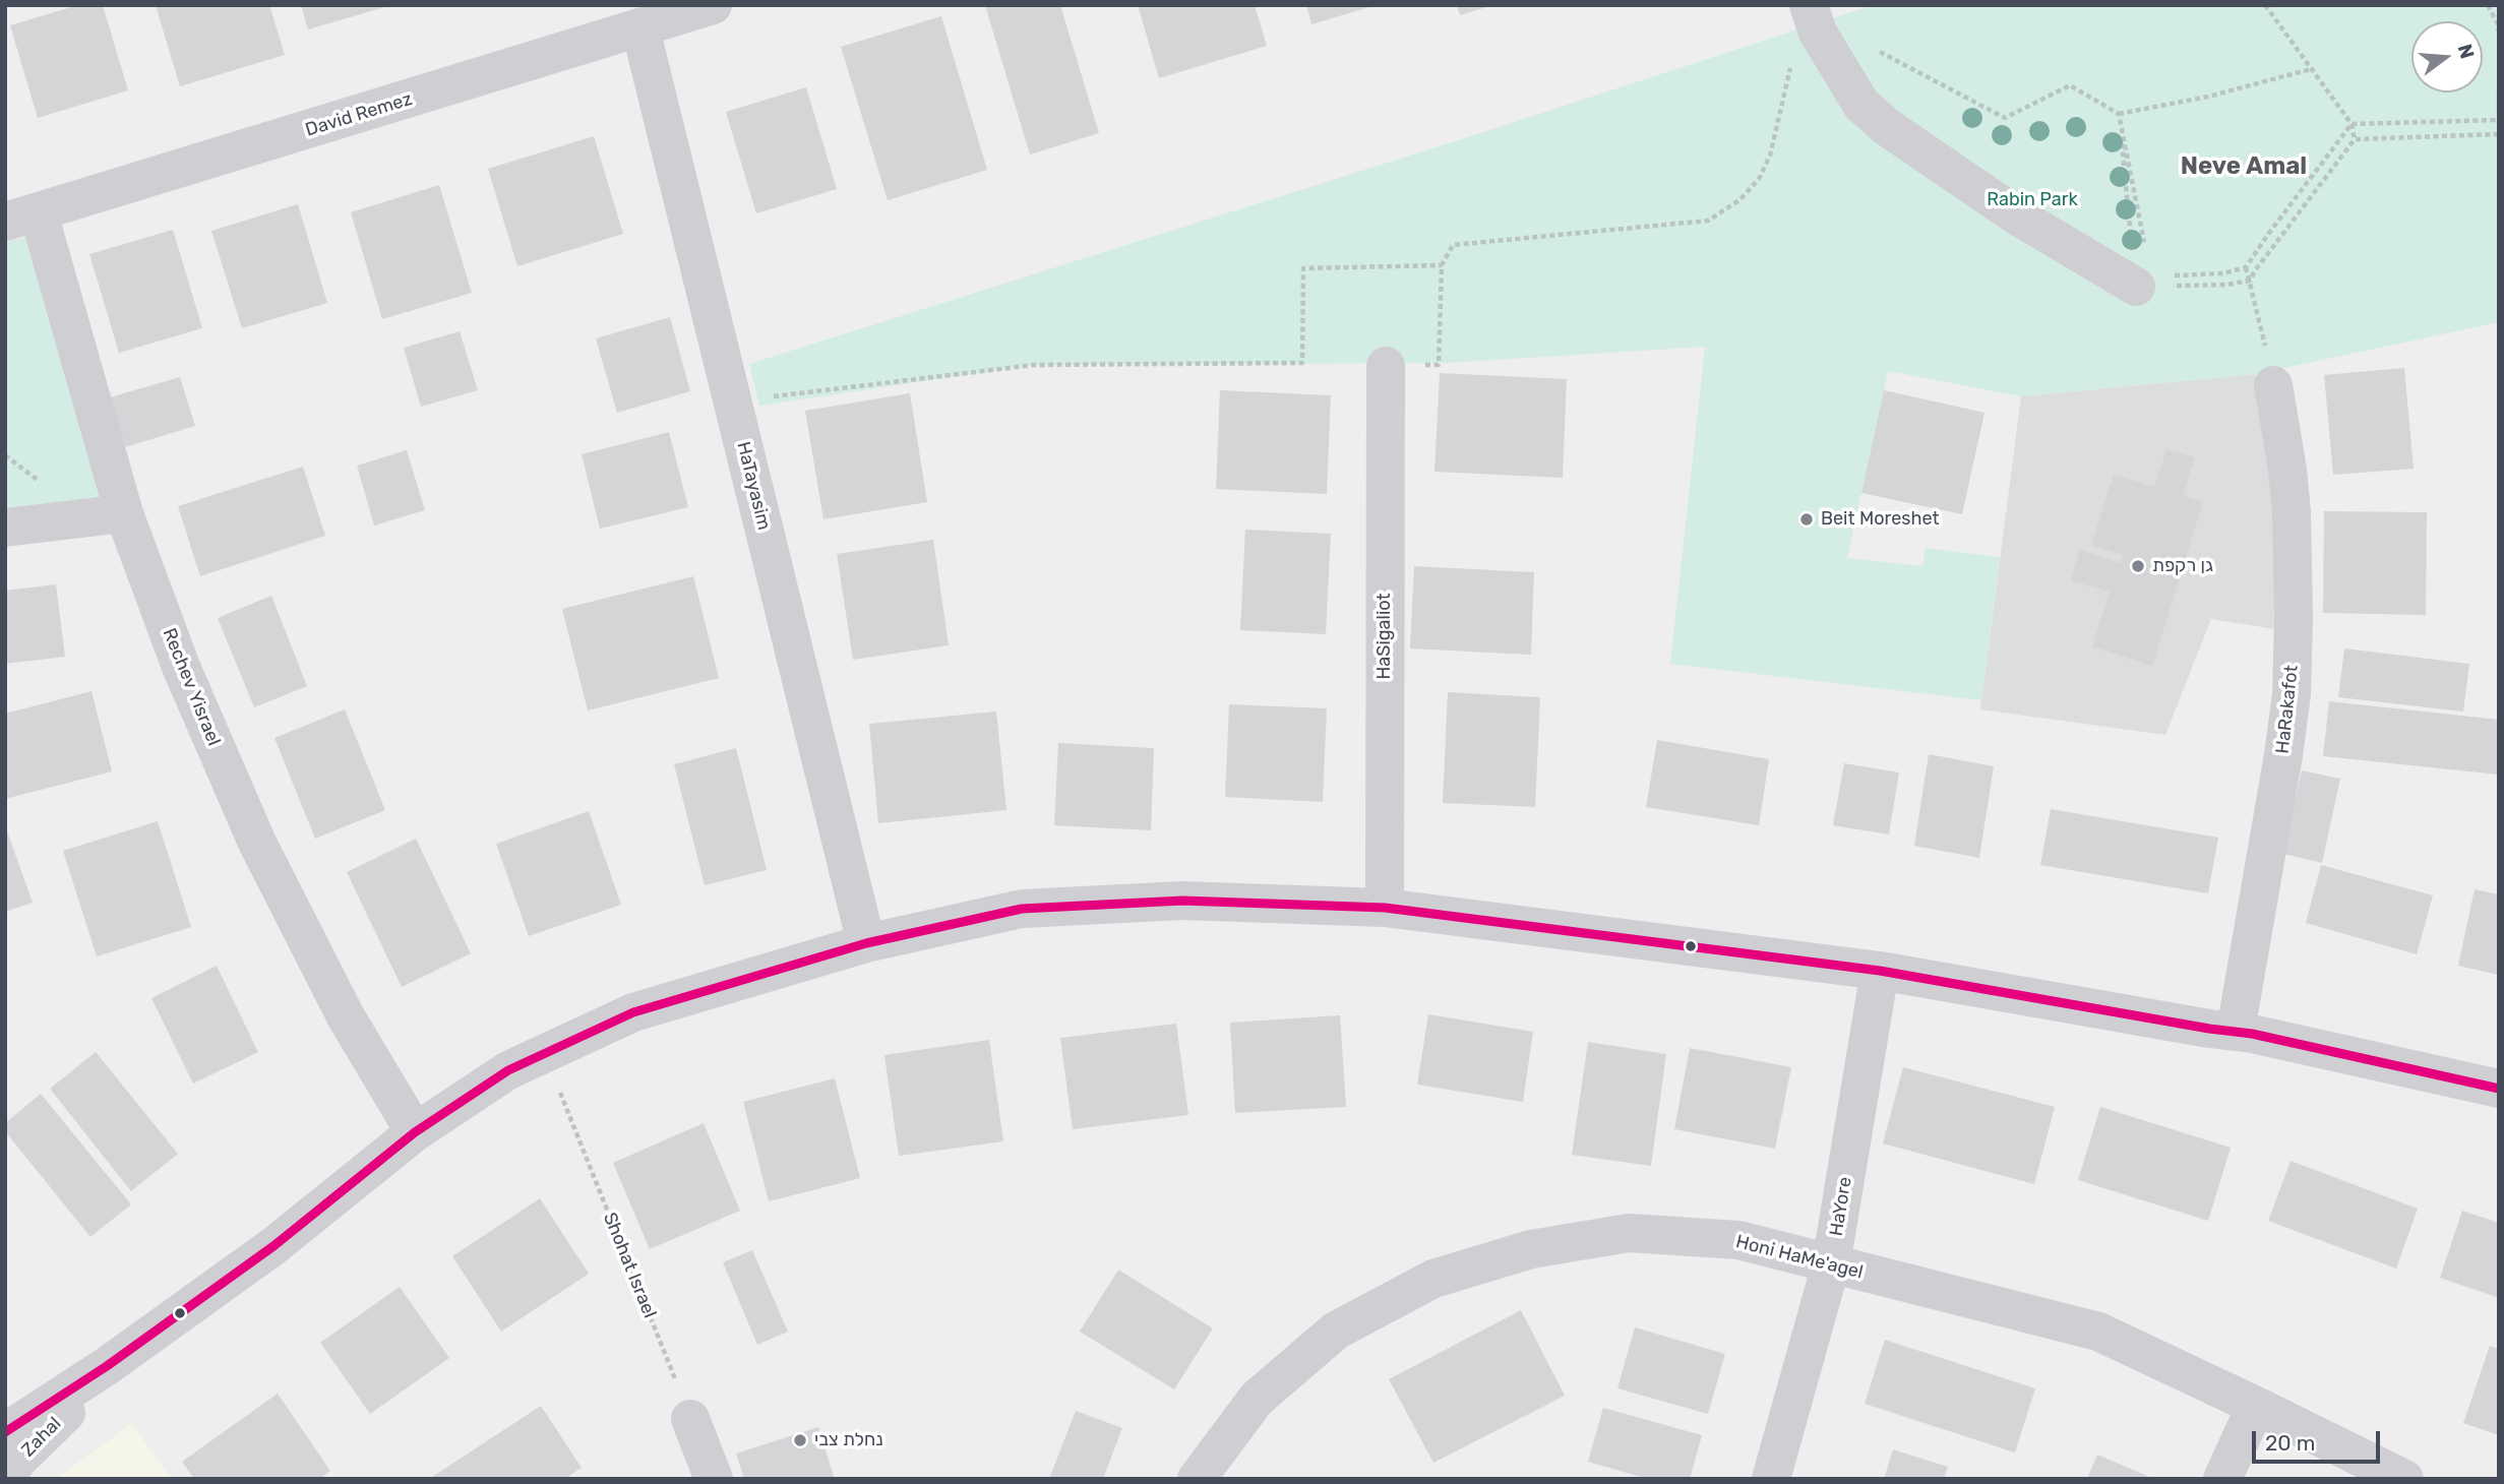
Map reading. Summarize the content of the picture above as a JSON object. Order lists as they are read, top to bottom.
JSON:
{
  "streets": {
    "street": [
      "David Remez",
      "HaTayasim",
      "HaSigaliot",
      "Rechev Yisrael",
      "HaRakafot",
      "HaYore",
      "Honi HaMe'agel",
      "Zahal"
    ],
    "path": ["Shohat Israel"]
  },
  "crossings": [
    ["David Remez", "HaTayasim"],
    ["David Remez", "Rechev Yisrael"],
    ["HaTayasim", "Zahal"],
    ["HaSigaliot", "Zahal"],
    ["Rechev Yisrael", "Zahal"],
    ["HaRakafot", "Zahal"],
    ["HaYore", "Honi HaMe'agel"],
    ["HaYore", "Zahal"],
    ["Shohat Israel", "Zahal"]
  ],
  "districts": ["Neve Amal"],
  "parks": ["Rabin Park"],
  "places": ["Beit Moreshet", "גן רקפת", "נחלת צבי"],
  "scale_bar": "20 m",
  "north": "right"
}
